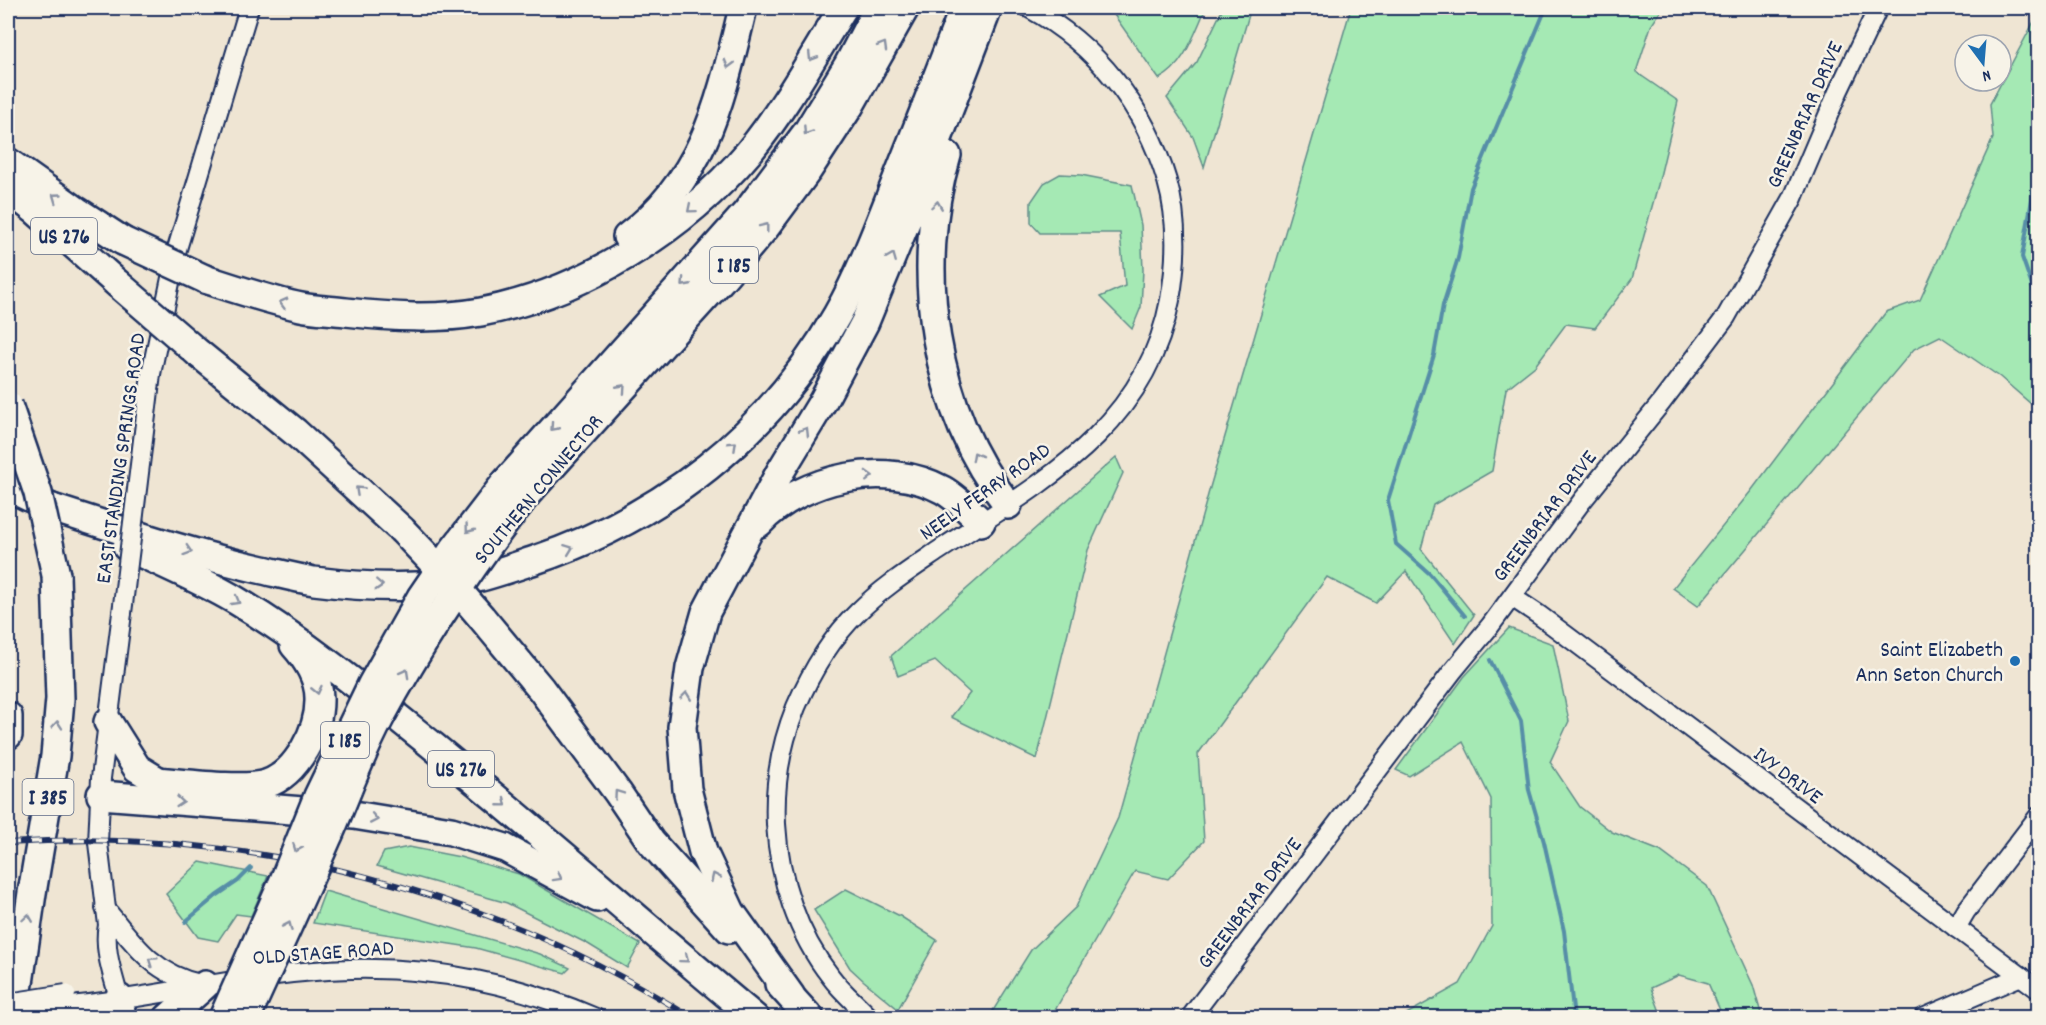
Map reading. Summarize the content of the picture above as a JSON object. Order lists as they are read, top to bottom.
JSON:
{
  "streets": {
    "highway": [
      "US 276",
      "I 185",
      "SOUTHERN CONNECTOR",
      "I 385"
    ],
    "street": [
      "GREENBRIAR DRIVE",
      "EAST STANDING SPRINGS ROAD",
      "NEELY FERRY ROAD",
      "IVY DRIVE",
      "OLD STAGE ROAD"
    ]
  },
  "crossings": [
    ["GREENBRIAR DRIVE", "IVY DRIVE"],
    ["EAST STANDING SPRINGS ROAD", "OLD STAGE ROAD"]
  ],
  "places": ["Saint Elizabeth Ann Seton Church"],
  "north": "bottom"
}
